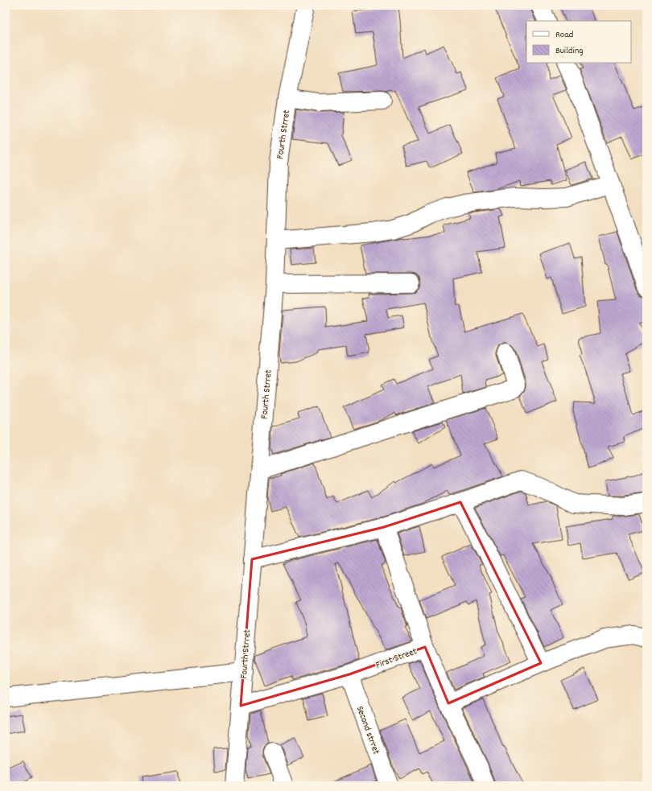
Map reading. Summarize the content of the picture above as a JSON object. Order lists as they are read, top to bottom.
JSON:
{
  "streets": {
    "street": ["Fourth Strret", "First Street", "Second strret"]
  },
  "crossings": [
    ["Fourth Strret", "First Street"],
    ["First Street", "Second strret"]
  ],
  "legend": ["Road", "Building"]
}
